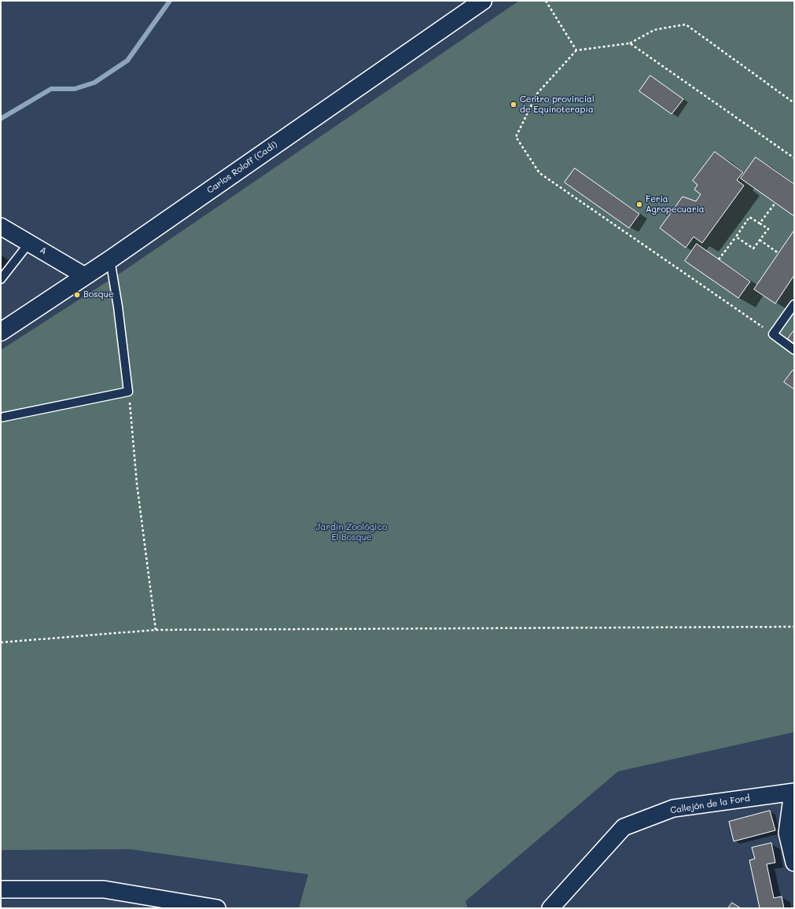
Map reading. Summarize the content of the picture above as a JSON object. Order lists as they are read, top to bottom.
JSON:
{
  "streets": {
    "street": ["Carlos Roloff (Cadí)", "A", "Callejón de la Ford"]
  },
  "crossings": [
    ["Carlos Roloff (Cadí)", "A"]
  ],
  "parks": ["Jardín Zoológico El Bosque"],
  "places": ["Centro provincial de Equinoterapía", "Feria Agropecuaria", "Bosque"]
}
